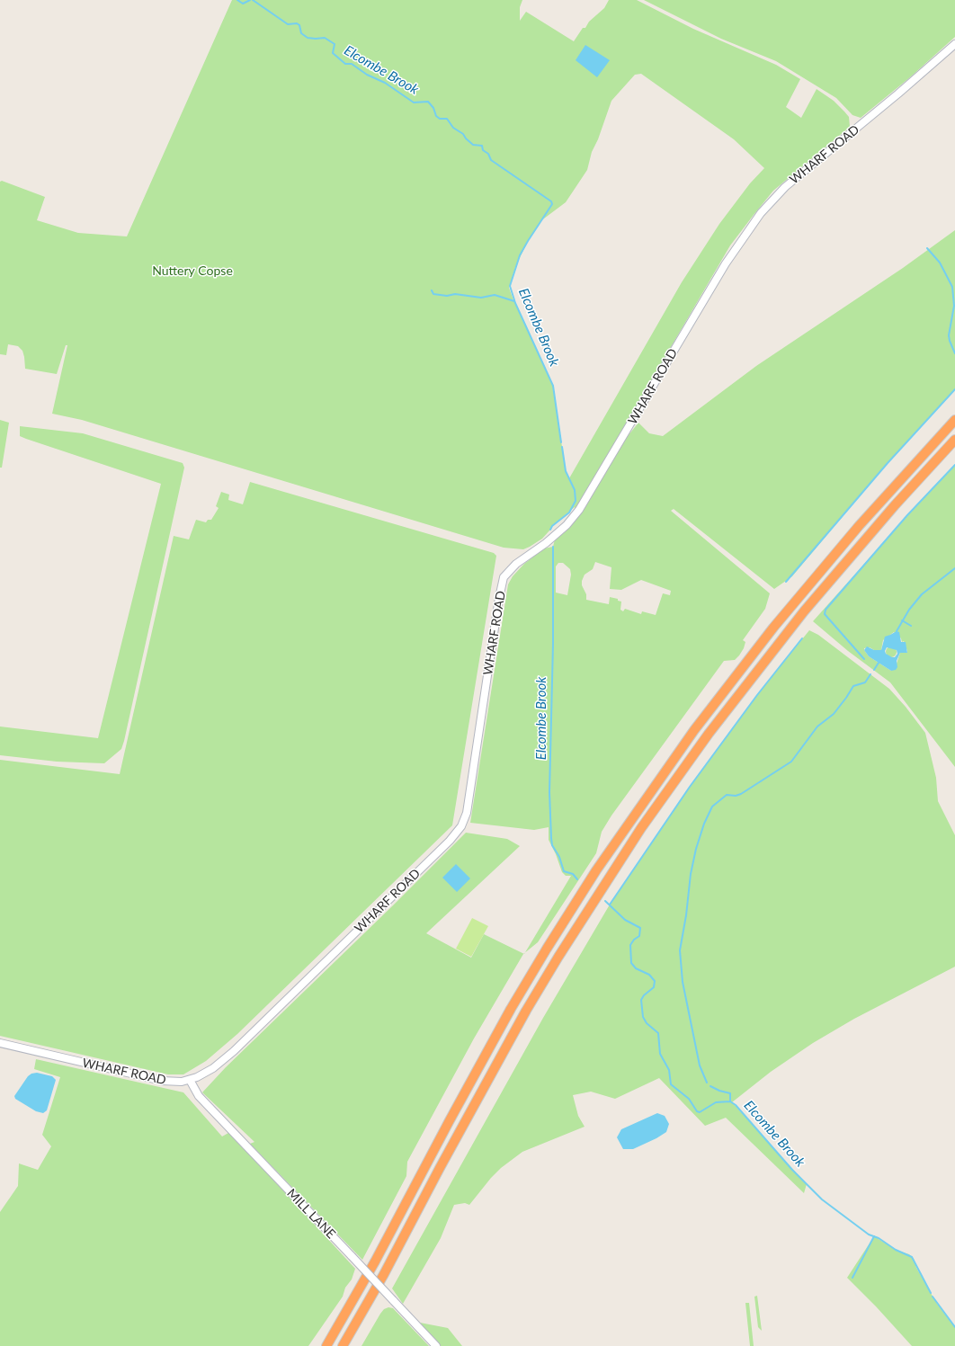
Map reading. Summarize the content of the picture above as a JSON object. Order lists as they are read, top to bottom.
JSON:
{
  "streets": {
    "main road": ["WHARF ROAD", "MILL LANE"]
  },
  "crossings": [
    ["WHARF ROAD", "MILL LANE"]
  ],
  "water": ["Elcombe Brook"],
  "parks": ["Nuttery Copse"]
}
